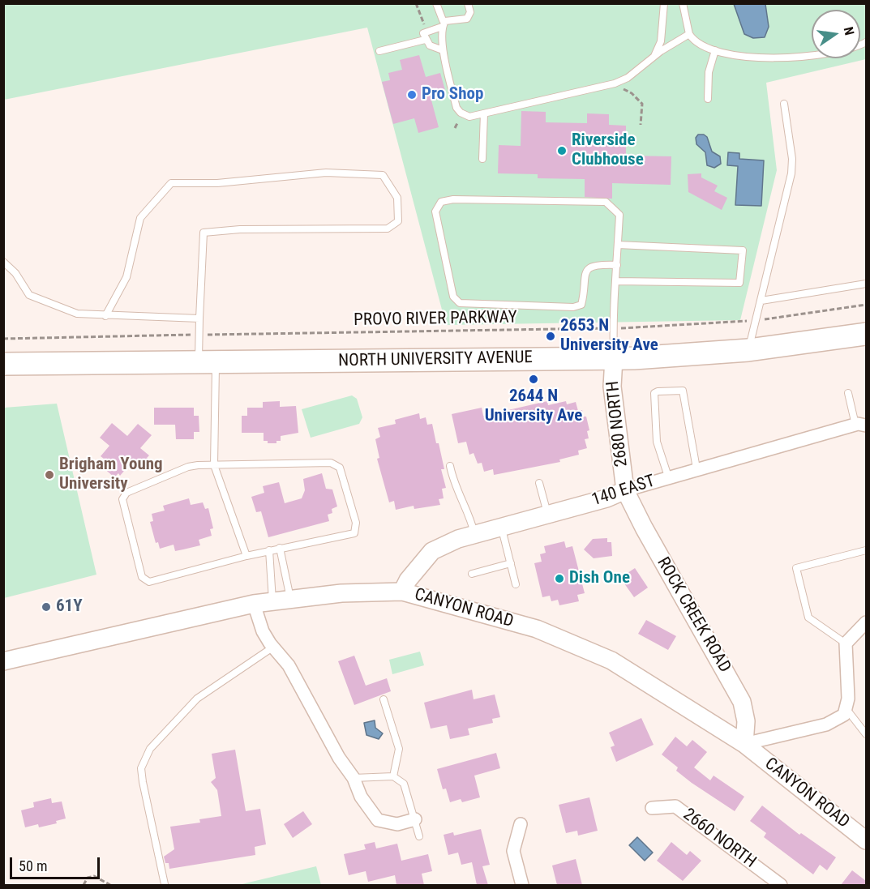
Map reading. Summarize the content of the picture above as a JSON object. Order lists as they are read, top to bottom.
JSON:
{
  "streets": {
    "highway": ["NORTH UNIVERSITY AVENUE"],
    "main road": [
      "2680 NORTH",
      "140 EAST",
      "CANYON ROAD",
      "ROCK CREEK ROAD"
    ],
    "street": ["2660 NORTH"],
    "path": ["PROVO RIVER PARKWAY"]
  },
  "crossings": [
    ["NORTH UNIVERSITY AVENUE", "2680 NORTH"],
    ["2680 NORTH", "140 EAST"],
    ["2680 NORTH", "ROCK CREEK ROAD"],
    ["140 EAST", "CANYON ROAD"],
    ["140 EAST", "ROCK CREEK ROAD"],
    ["CANYON ROAD", "ROCK CREEK ROAD"]
  ],
  "places": [
    "Pro Shop",
    "Riverside Clubhouse",
    "2653 N University Ave",
    "2644 N University Ave",
    "Brigham Young University",
    "Dish One",
    "61Y"
  ],
  "scale_bar": "50 m",
  "north": "right"
}
